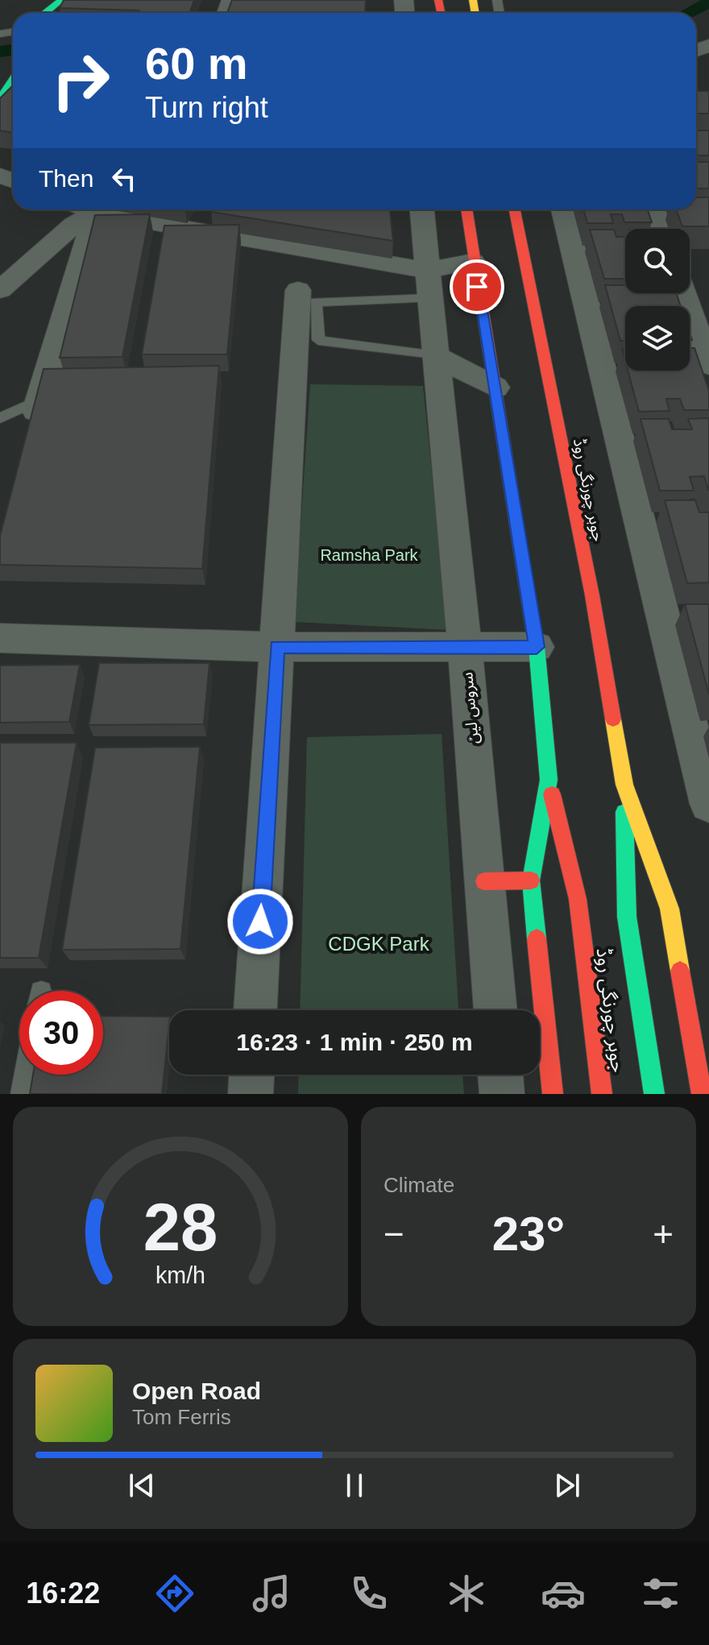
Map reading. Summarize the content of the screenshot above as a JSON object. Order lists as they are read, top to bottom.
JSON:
{
  "streets": {
    "main road": ["جوہر چورنگی روڈ"],
    "street": ["سروس لین"]
  },
  "parks": ["Ramsha Park", "CDGK Park"],
  "page": {
    "turn": ["60 m", "Turn right"],
    "then": "Then",
    "limit": "30",
    "trip": "16:23 · 1 min · 250 m",
    "tile": "Climate",
    "heat": ["−", "23°", "+"],
    "song": ["Open Road", "Tom Ferris"],
    "tabs": "16:22",
    "gauge": ["28", "km/h"]
  }
}
